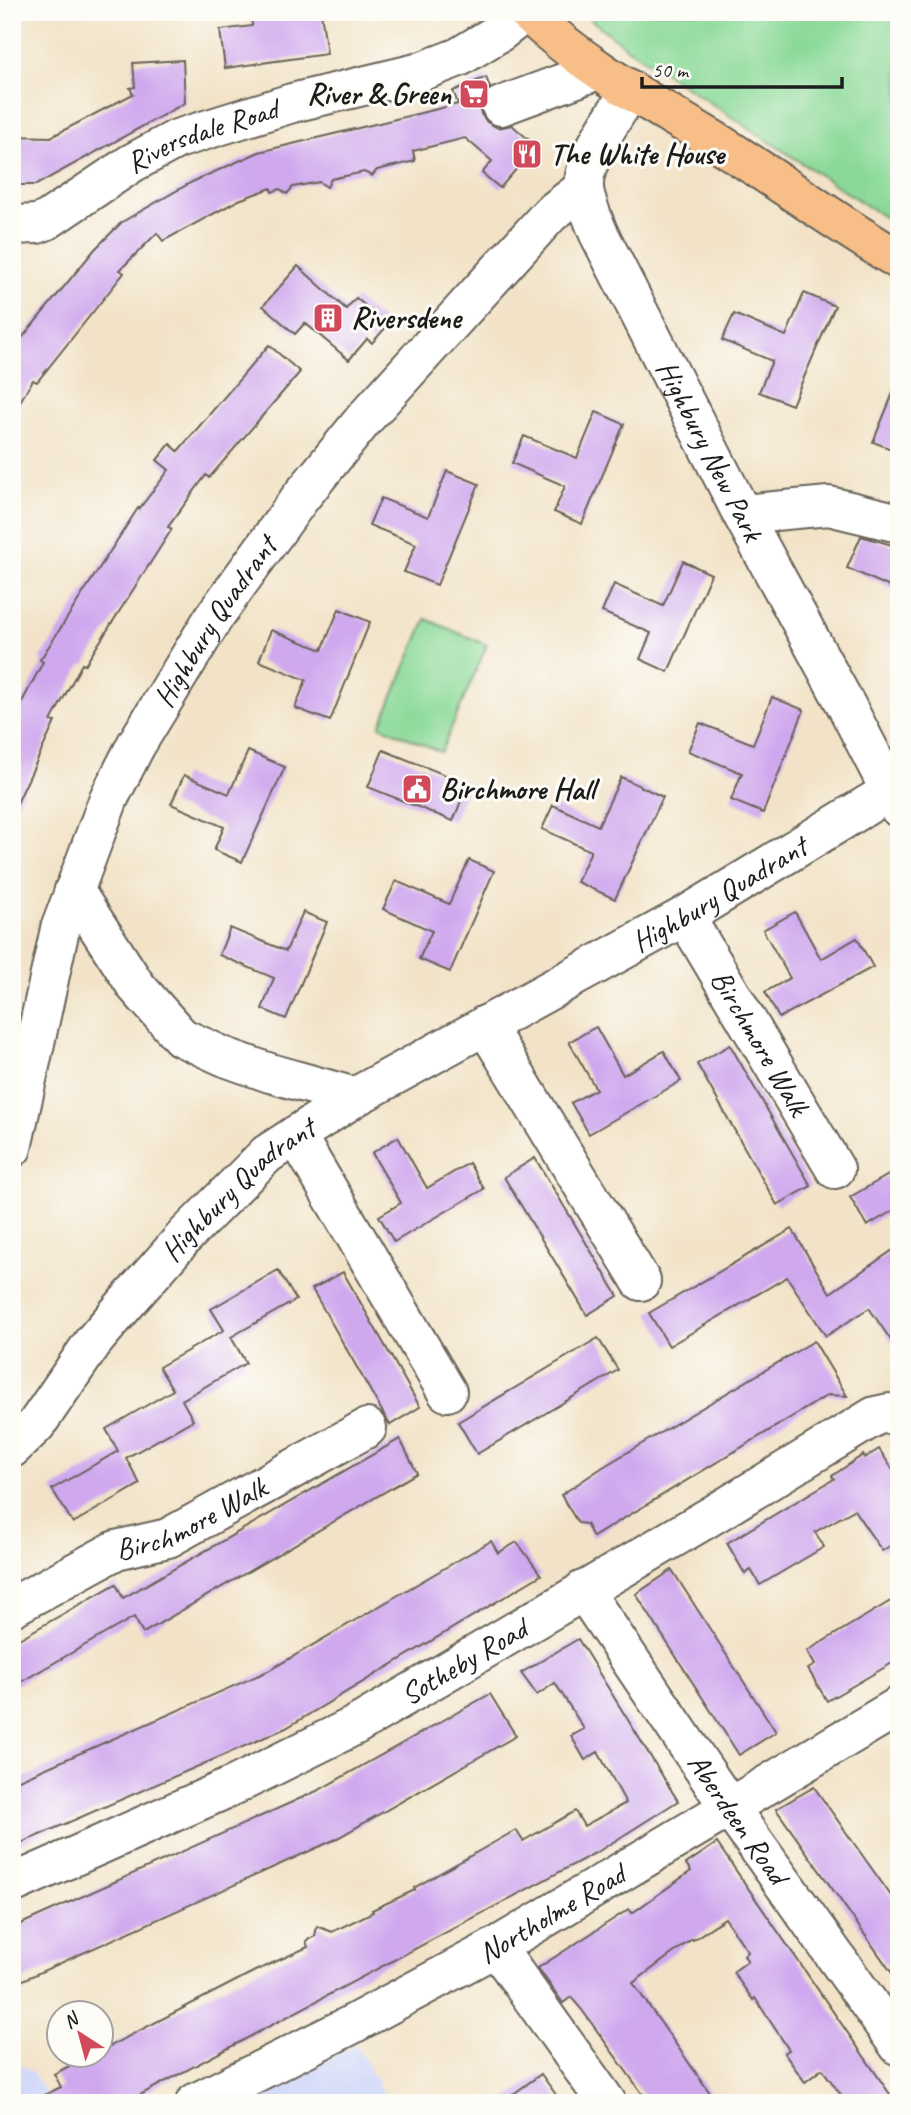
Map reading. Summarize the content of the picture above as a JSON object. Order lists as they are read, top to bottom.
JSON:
{
  "streets": {
    "street": [
      "Riversdale Road",
      "Highbury New Park",
      "Highbury Quadrant",
      "Birchmore Walk",
      "Sotheby Road",
      "Aberdeen Road",
      "Northolme Road"
    ]
  },
  "crossings": [
    ["Highbury New Park", "Highbury Quadrant"],
    ["Highbury Quadrant", "Birchmore Walk"],
    ["Sotheby Road", "Aberdeen Road"],
    ["Aberdeen Road", "Northolme Road"]
  ],
  "places": {
    "supermarket": ["River & Green"],
    "restaurant": ["The White House"],
    "building": ["Riversdene"],
    "public building": ["Birchmore Hall"]
  },
  "scale_bar": "50 m",
  "north": "top left"
}
